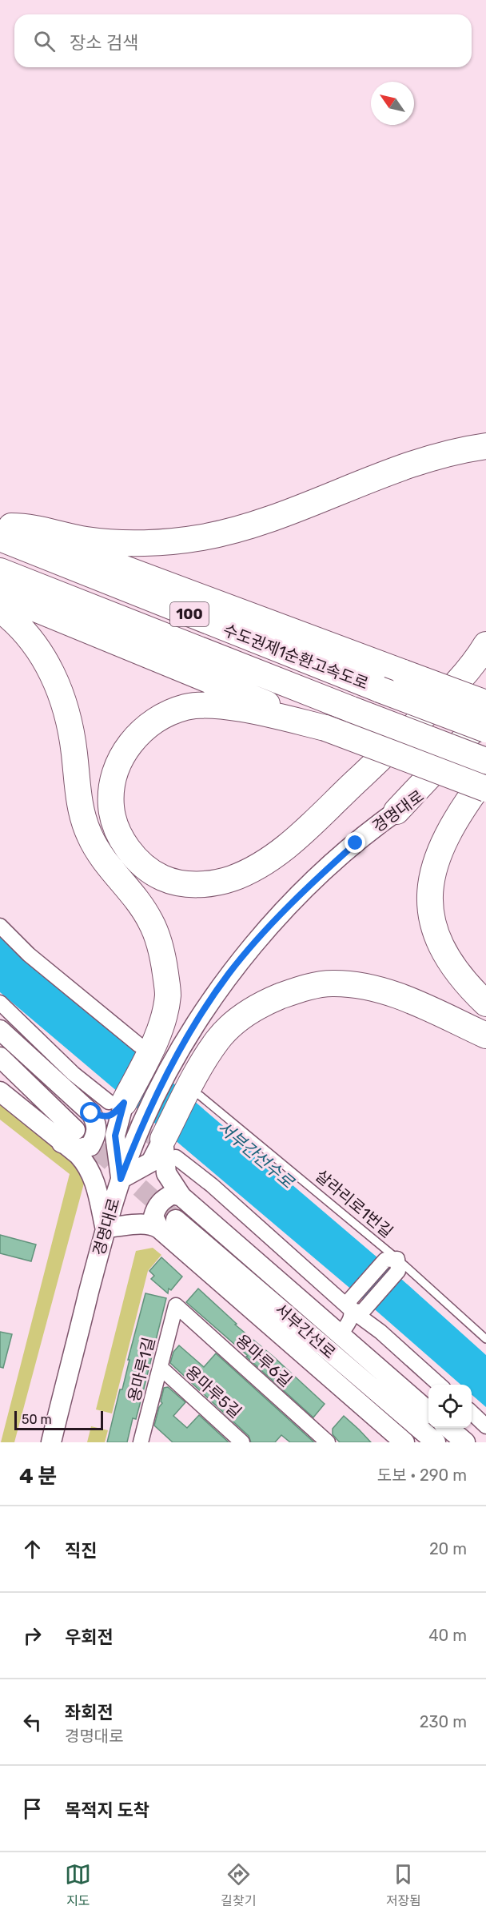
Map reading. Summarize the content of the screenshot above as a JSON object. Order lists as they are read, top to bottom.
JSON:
{
  "streets": {
    "highway": ["100", "수도권제1순환고속도로"],
    "street": [
      "경명대로",
      "서부간선로",
      "용마루6길",
      "용마루1길",
      "용마루5길"
    ],
    "lane": ["살라리로1번길"]
  },
  "crossings": [
    ["용마루6길", "용마루1길"],
    ["용마루1길", "용마루5길"]
  ],
  "water": ["서부간선수로"],
  "scale_bar": "50 m",
  "north": "top left",
  "page": {
    "search": "장소 검색",
    "scale": "50 m",
    "heading": ["4 분", "도보 · 290 m"],
    "list": [
      ["직진", "20 m"],
      ["우회전", "40 m"],
      ["좌회전", "경명대로", "230 m"],
      "목적지 도착"
    ],
    "nav": ["지도", "길찾기", "저장됨"]
  }
}
